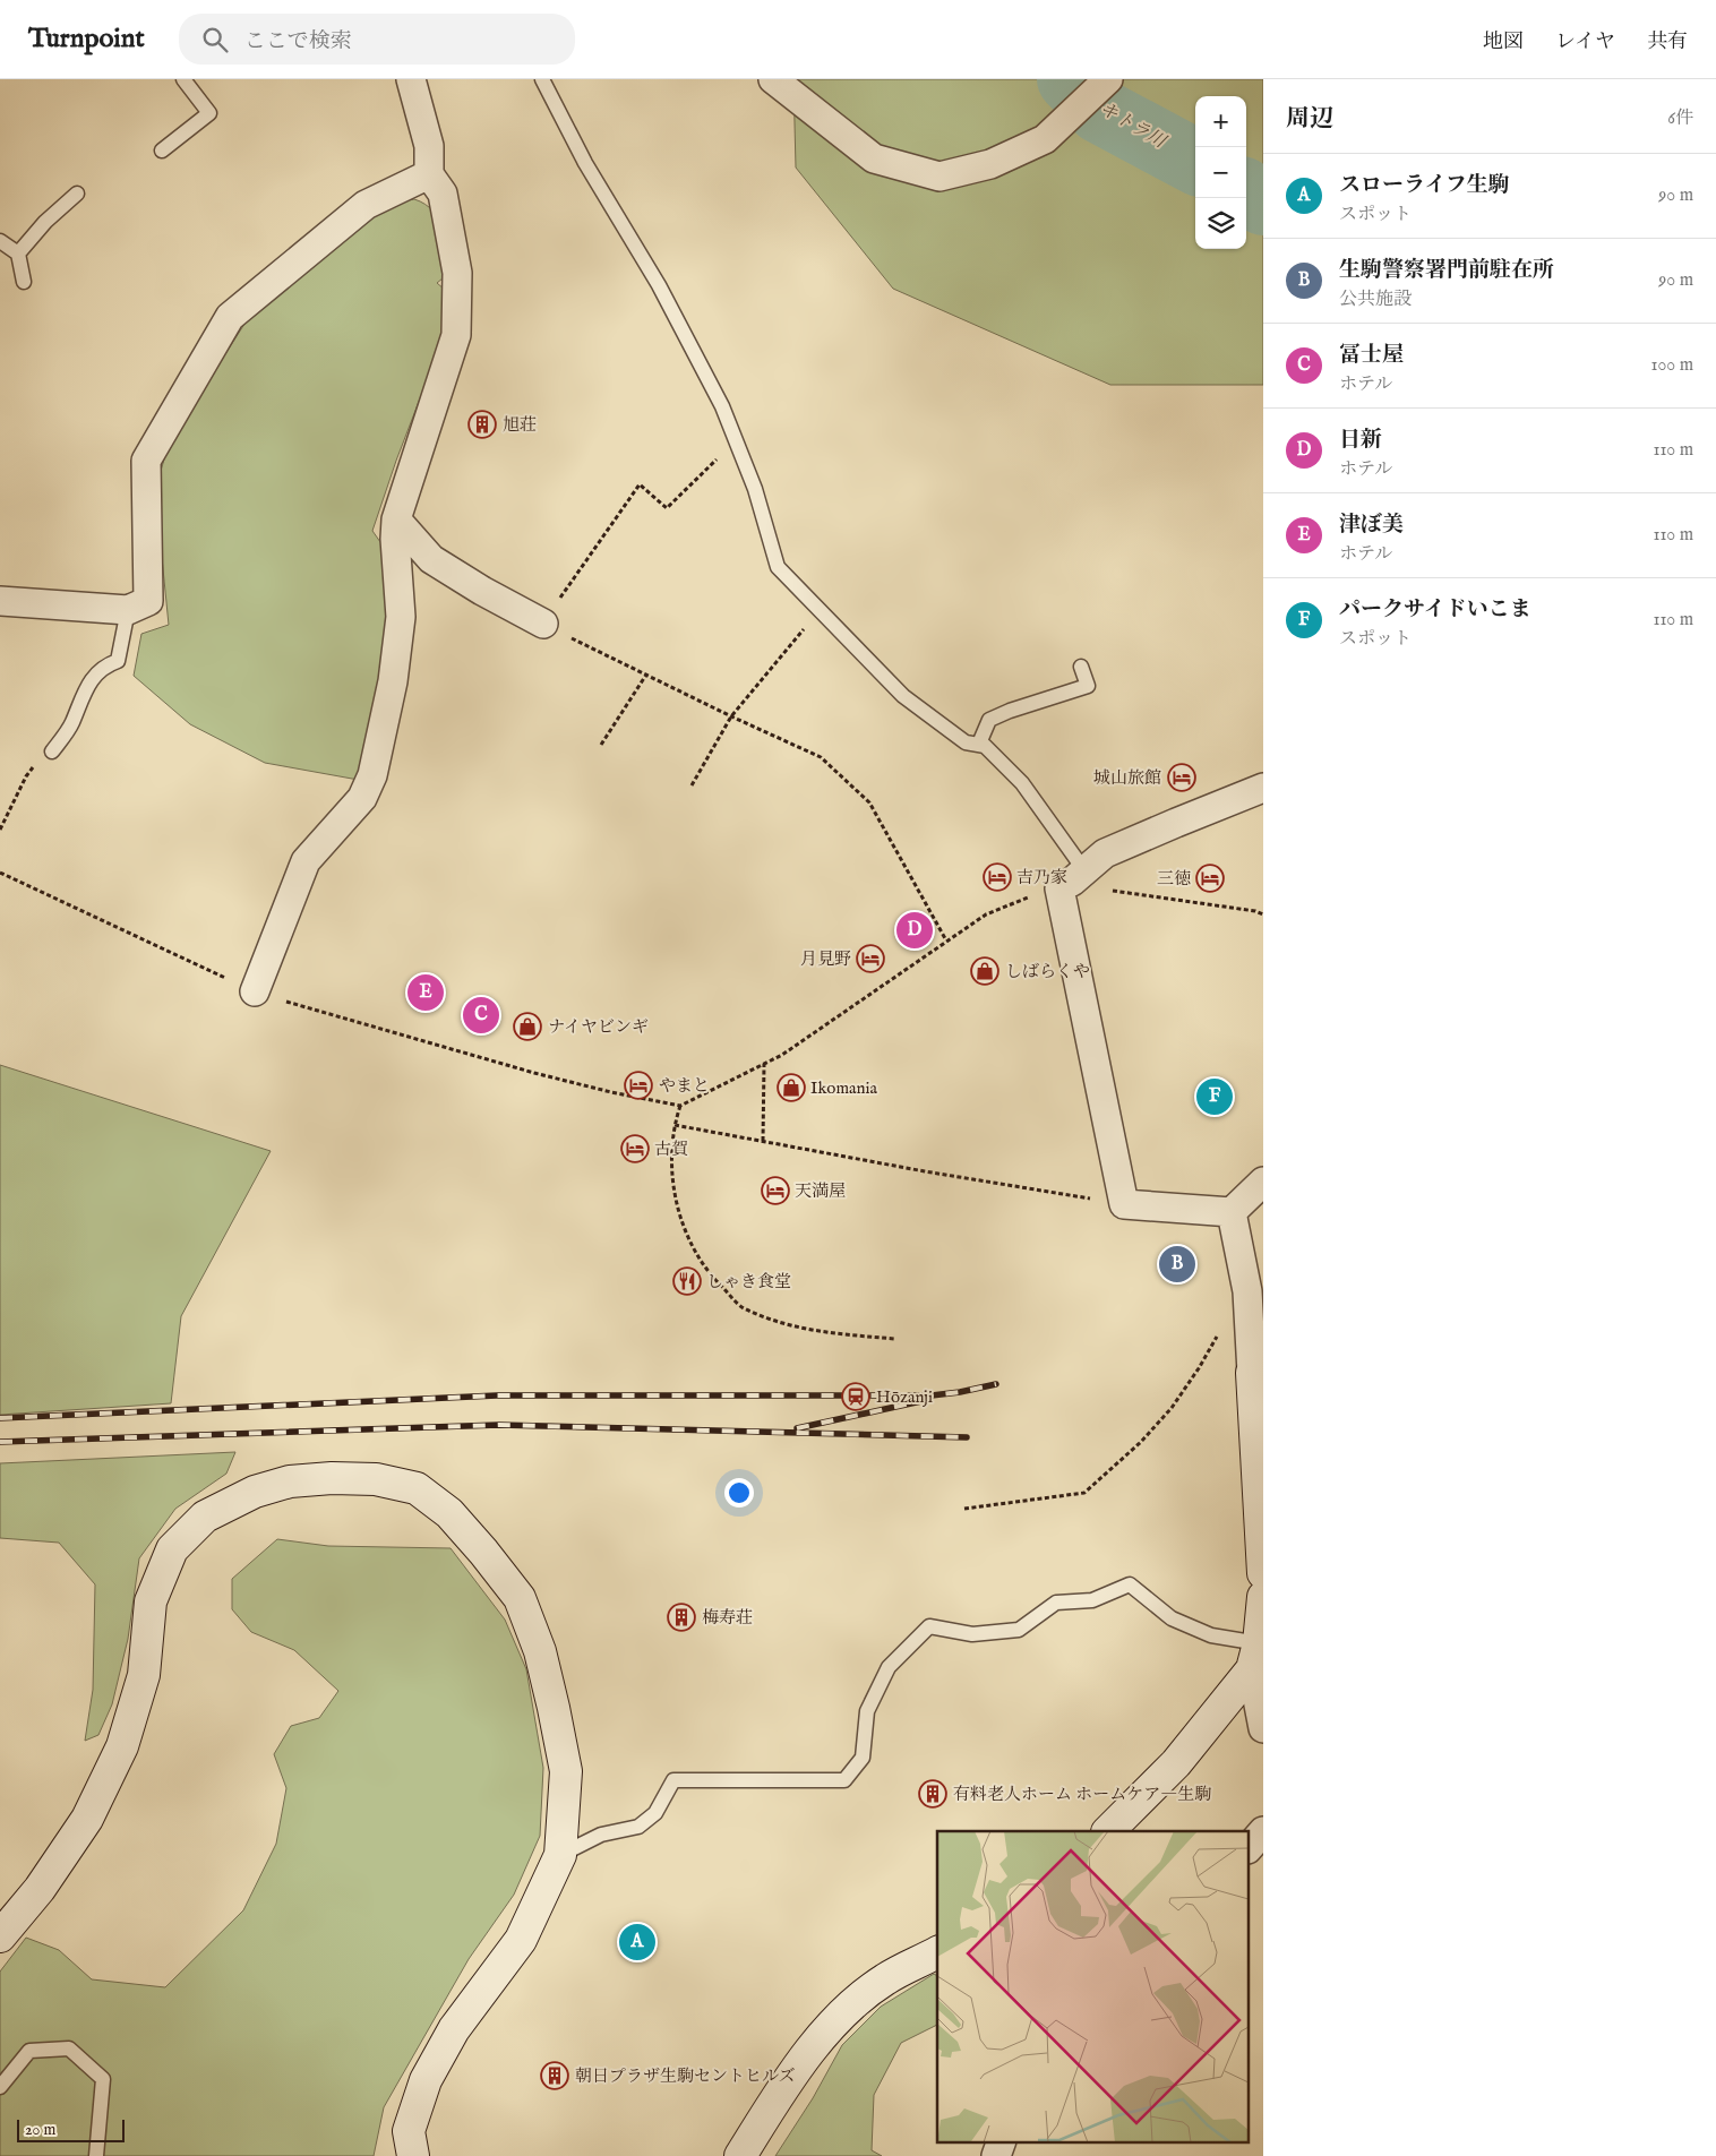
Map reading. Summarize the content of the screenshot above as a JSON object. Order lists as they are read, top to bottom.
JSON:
{
  "water": ["キトラ川"],
  "places": {
    "building": [
      "旭荘",
      "梅寿荘",
      "有料老人ホーム ホームケア―生駒",
      "朝日プラザ生駒セントヒルズ"
    ],
    "hotel": [
      "城山旅館",
      "吉乃家",
      "三徳",
      "月見野",
      "やまと",
      "古賀",
      "天満屋"
    ],
    "shop": ["しばらくや", "ナイヤビンギ", "Ikomania"],
    "restaurant": ["しゃき食堂"],
    "station": ["Hōzanji"]
  },
  "scale_bar": "20 m",
  "page": {
    "header": "Turnpoint",
    "search": "ここで検索",
    "nav": ["地図", "レイヤ", "共有"],
    "heading": ["周辺", "6件"],
    "map_buttons": ["+", "−"],
    "list": [
      {
        "mark": "A",
        "name": "スローライフ生駒",
        "note": "スポット",
        "value": "90 m"
      },
      {
        "mark": "B",
        "name": "生駒警察署門前駐在所",
        "note": "公共施設",
        "value": "90 m"
      },
      {
        "mark": "C",
        "name": "冨士屋",
        "note": "ホテル",
        "value": "100 m"
      },
      {
        "mark": "D",
        "name": "日新",
        "note": "ホテル",
        "value": "110 m"
      },
      {
        "mark": "E",
        "name": "津ぼ美",
        "note": "ホテル",
        "value": "110 m"
      },
      {
        "mark": "F",
        "name": "パークサイドいこま",
        "note": "スポット",
        "value": "110 m"
      }
    ],
    "pins": [
      "D",
      "E",
      "C",
      "F",
      "B",
      "A"
    ],
    "scale": "20 m"
  }
}
